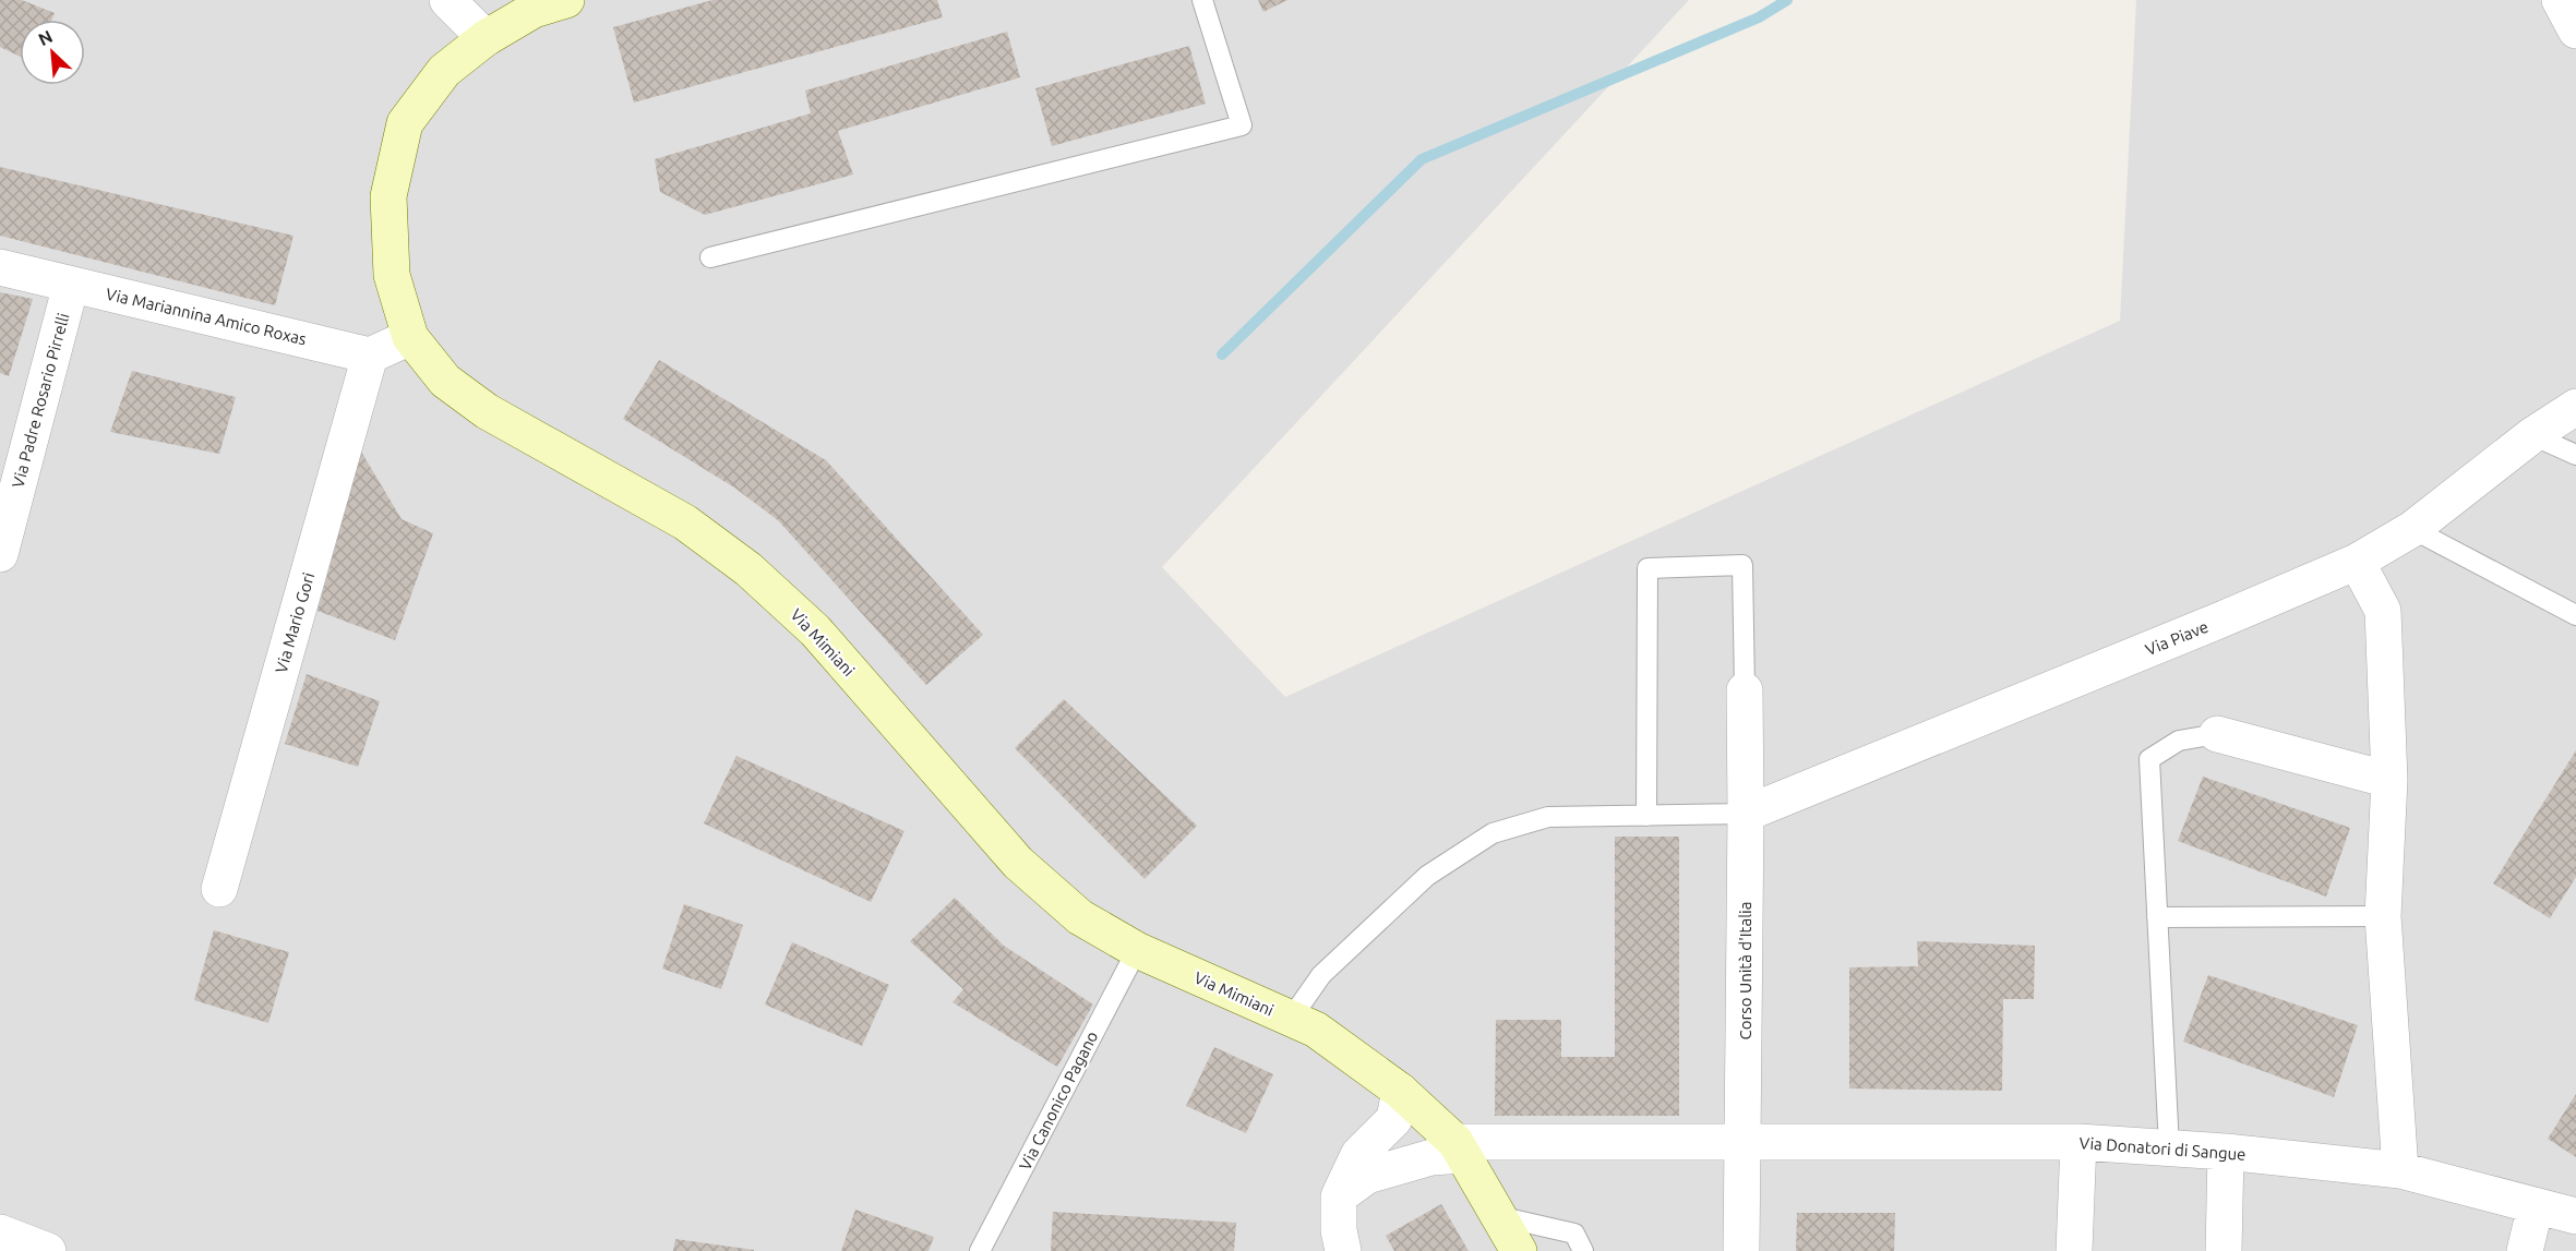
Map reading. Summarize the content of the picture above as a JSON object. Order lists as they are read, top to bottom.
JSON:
{
  "streets": {
    "street": [
      "Via Mariannina Amico Roxas",
      "Via Padre Rosario Pirrelli",
      "Via Mario Gori",
      "Via Piave",
      "Via Mimiani",
      "Corso Unità d'Italia",
      "Via Donatori di Sangue"
    ],
    "lane": ["Via Canonico Pagano"]
  },
  "crossings": [
    ["Via Mariannina Amico Roxas", "Via Padre Rosario Pirrelli"],
    ["Via Mariannina Amico Roxas", "Via Mario Gori"],
    ["Via Piave", "Corso Unità d'Italia"],
    ["Via Mimiani", "Via Canonico Pagano"],
    ["Via Mimiani", "Via Donatori di Sangue"],
    ["Corso Unità d'Italia", "Via Donatori di Sangue"]
  ],
  "north": "top left"
}
